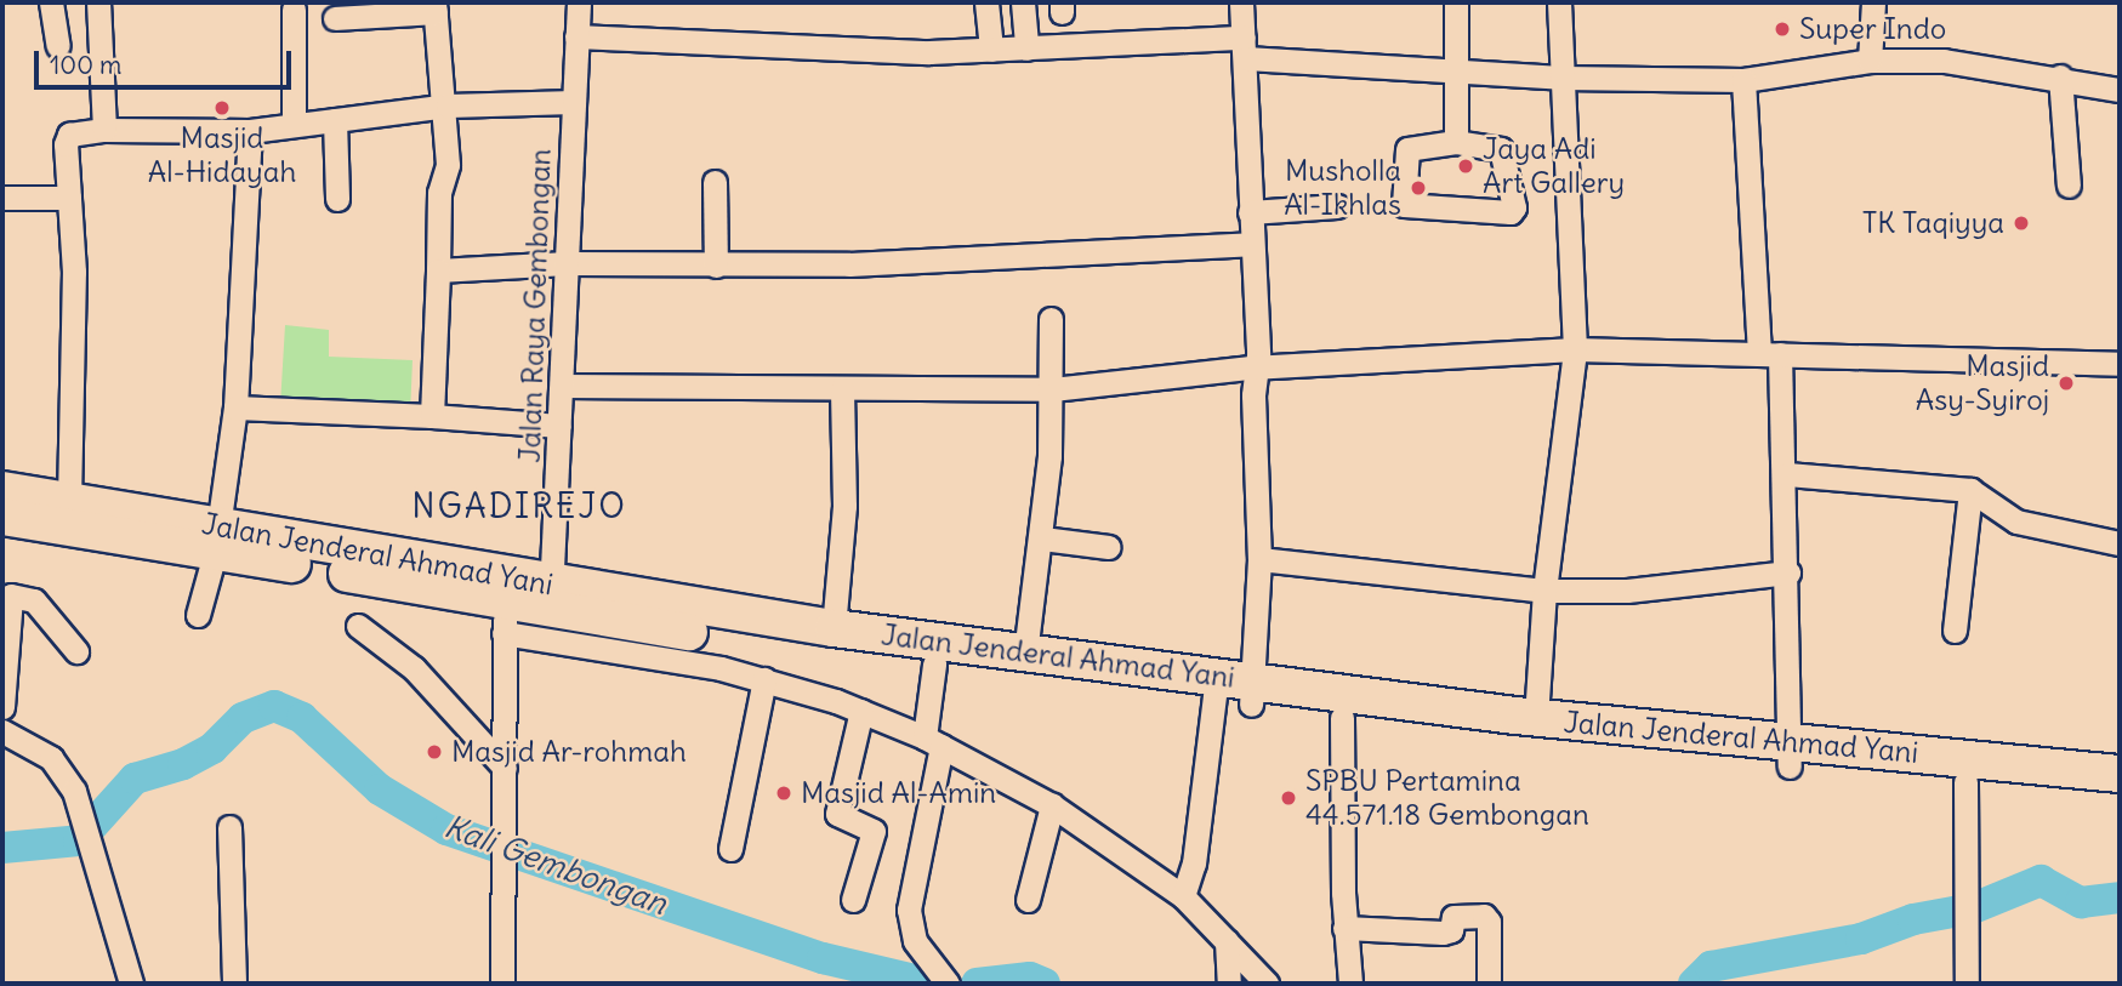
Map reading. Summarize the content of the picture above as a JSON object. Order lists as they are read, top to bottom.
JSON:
{
  "streets": {
    "highway": ["Jalan Jenderal Ahmad Yani"],
    "street": ["Jalan Raya Gembongan"]
  },
  "crossings": [
    ["Jalan Raya Gembongan", "Jalan Jenderal Ahmad Yani"]
  ],
  "districts": ["NGADIREJO"],
  "water": ["Kali Gembongan"],
  "places": [
    "Super Indo",
    "Masjid Al-Hidayah",
    "Jaya Adi Art Gallery",
    "Musholla Al-Ikhlas",
    "TK Taqiyya",
    "Masjid Asy-Syiroj",
    "Masjid Ar-rohmah",
    "Masjid Al-Amin",
    "SPBU Pertamina 44.571.18 Gembongan"
  ],
  "scale_bar": "100 m"
}
